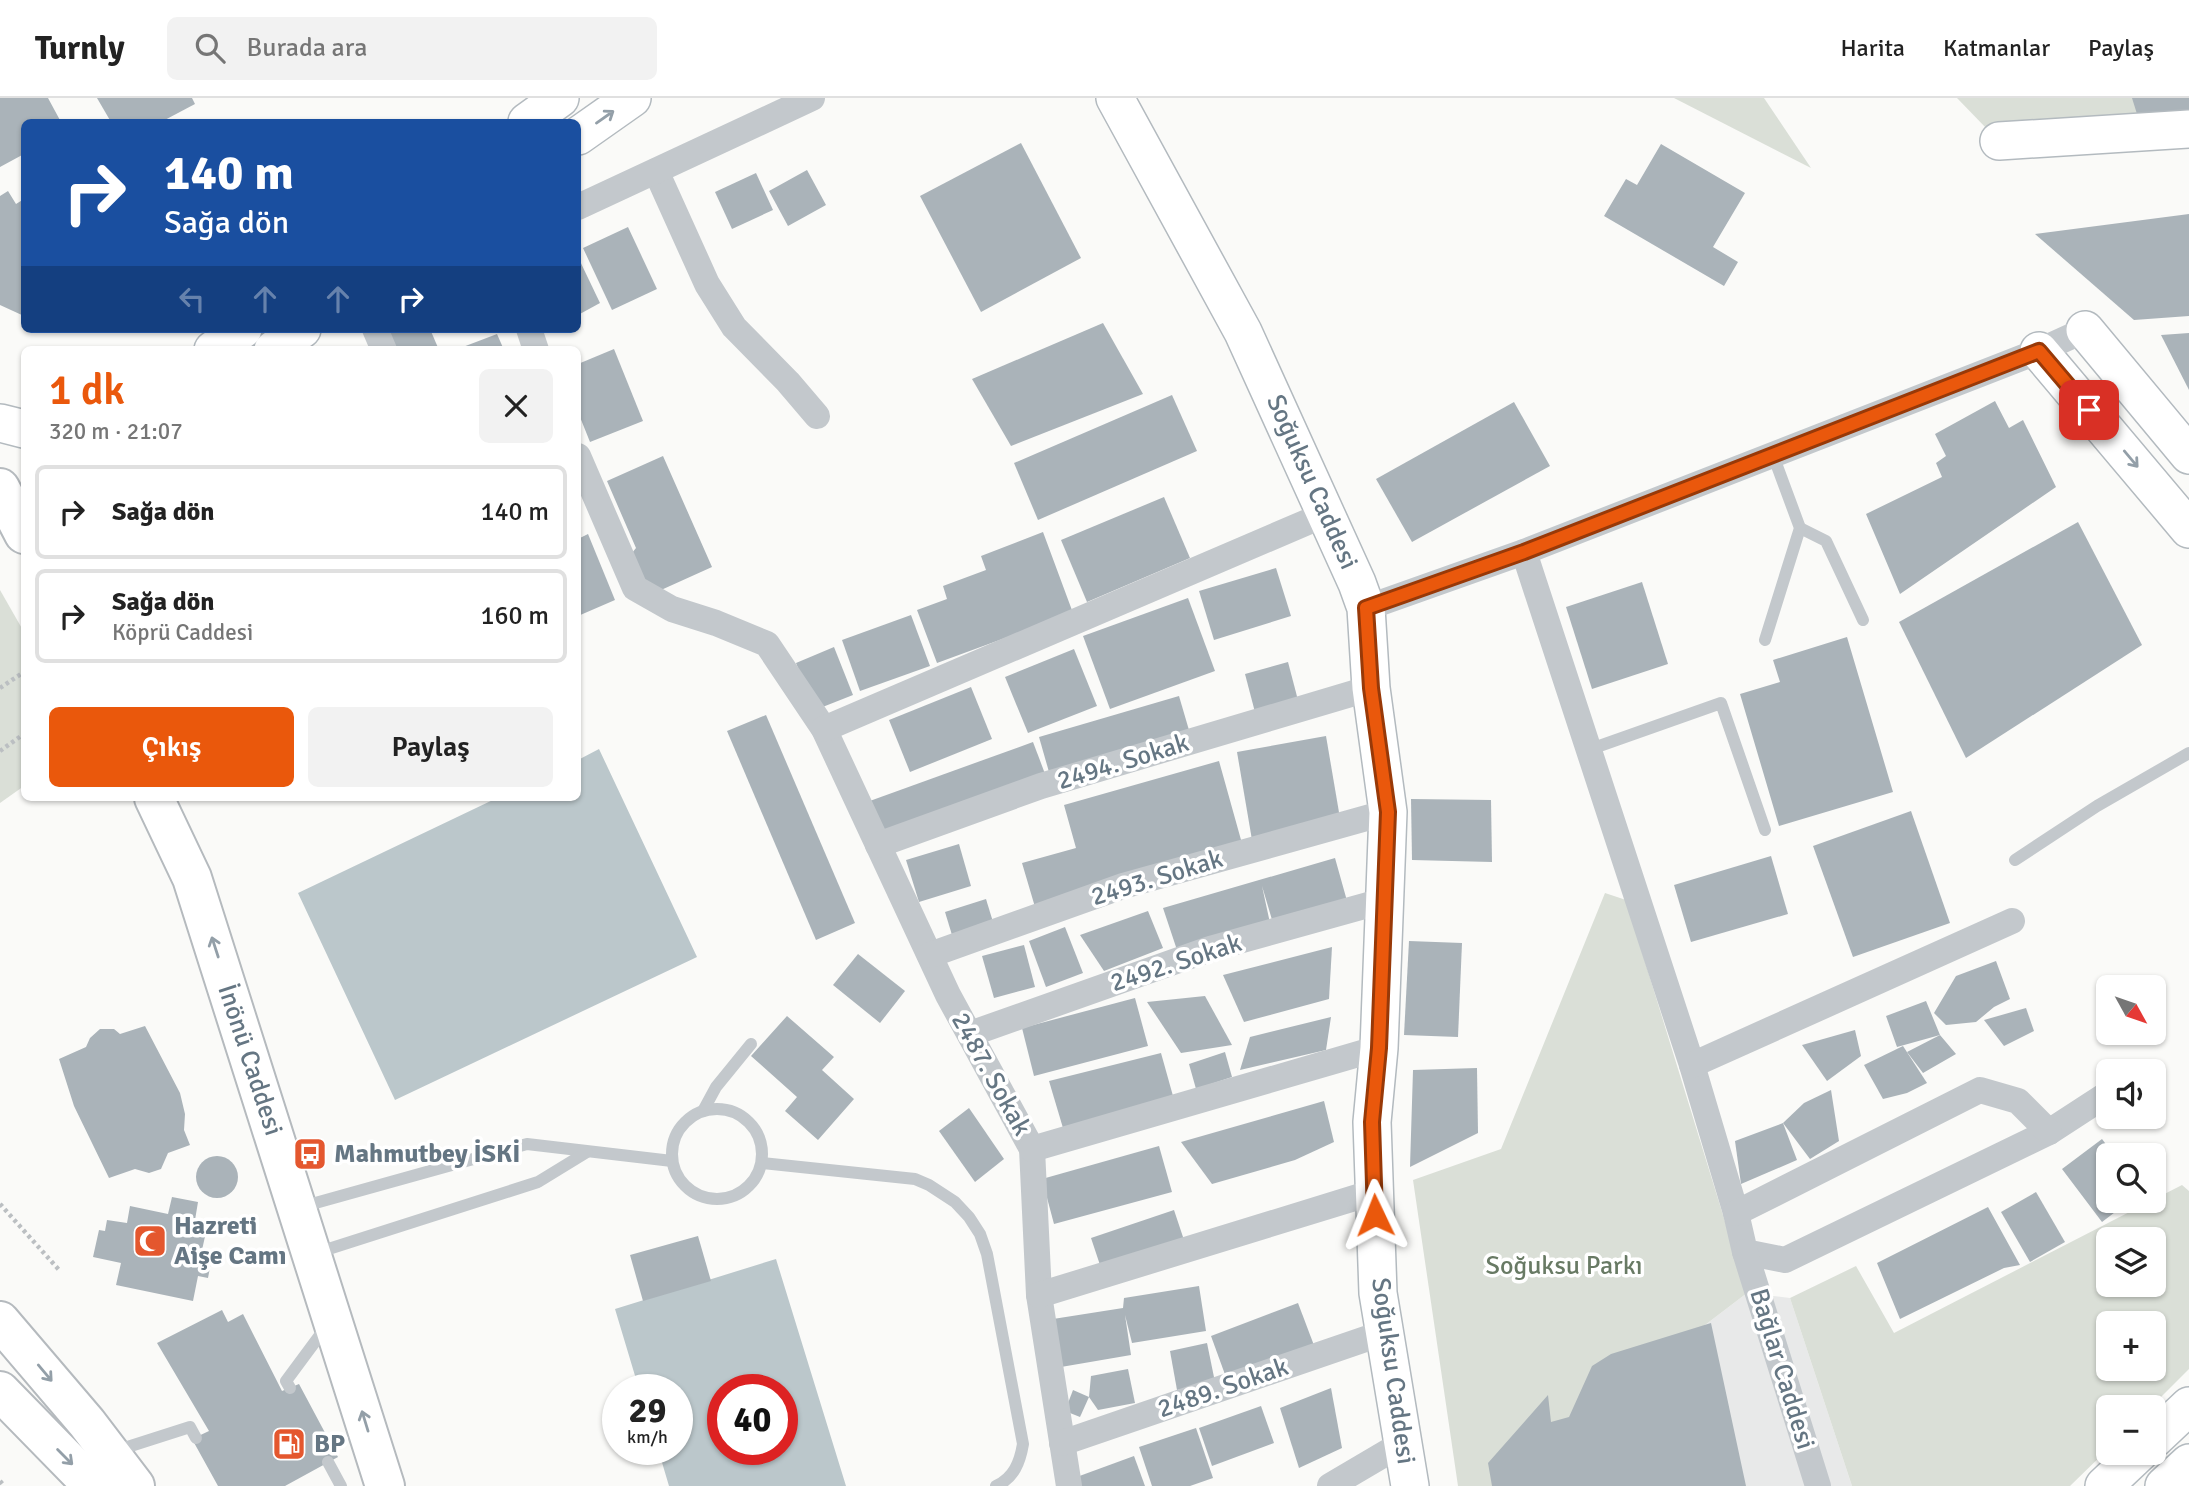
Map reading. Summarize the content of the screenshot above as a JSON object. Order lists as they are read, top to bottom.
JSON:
{
  "streets": {
    "main road": ["İnönü Caddesi"],
    "street": [
      "Soğuksu Caddesi",
      "2494. Sokak",
      "2493. Sokak",
      "2492. Sokak",
      "2487. Sokak",
      "Bağlar Caddesi",
      "2489. Sokak"
    ]
  },
  "crossings": [
    ["Soğuksu Caddesi", "2494. Sokak"],
    ["Soğuksu Caddesi", "2493. Sokak"],
    ["Soğuksu Caddesi", "2492. Sokak"],
    ["Soğuksu Caddesi", "2489. Sokak"],
    ["2494. Sokak", "2487. Sokak"],
    ["2493. Sokak", "2487. Sokak"],
    ["2492. Sokak", "2487. Sokak"],
    ["2487. Sokak", "2489. Sokak"]
  ],
  "one_way": ["İnönü Caddesi"],
  "parks": ["Soğuksu Parkı"],
  "places": {
    "bus stop": ["Mahmutbey İSKİ"],
    "mosque": ["Hazreti Aişe Camı"],
    "fuel station": ["BP"]
  },
  "north": "bottom right",
  "page": {
    "header": "Turnly",
    "search": "Burada ara",
    "nav": ["Harita", "Katmanlar", "Paylaş"],
    "turn": ["140 m", "Sağa dön"],
    "heading": ["1 dk", "320 m · 21:07"],
    "list": [
      {
        "name": "Sağa dön",
        "value": "140 m"
      },
      {
        "name": "Sağa dön",
        "note": "Köprü Caddesi",
        "value": "160 m"
      }
    ],
    "buttons": ["Çıkış", "Paylaş"],
    "map_buttons": ["+", "−"],
    "speed": "29 km/h",
    "limit": "40"
  }
}
